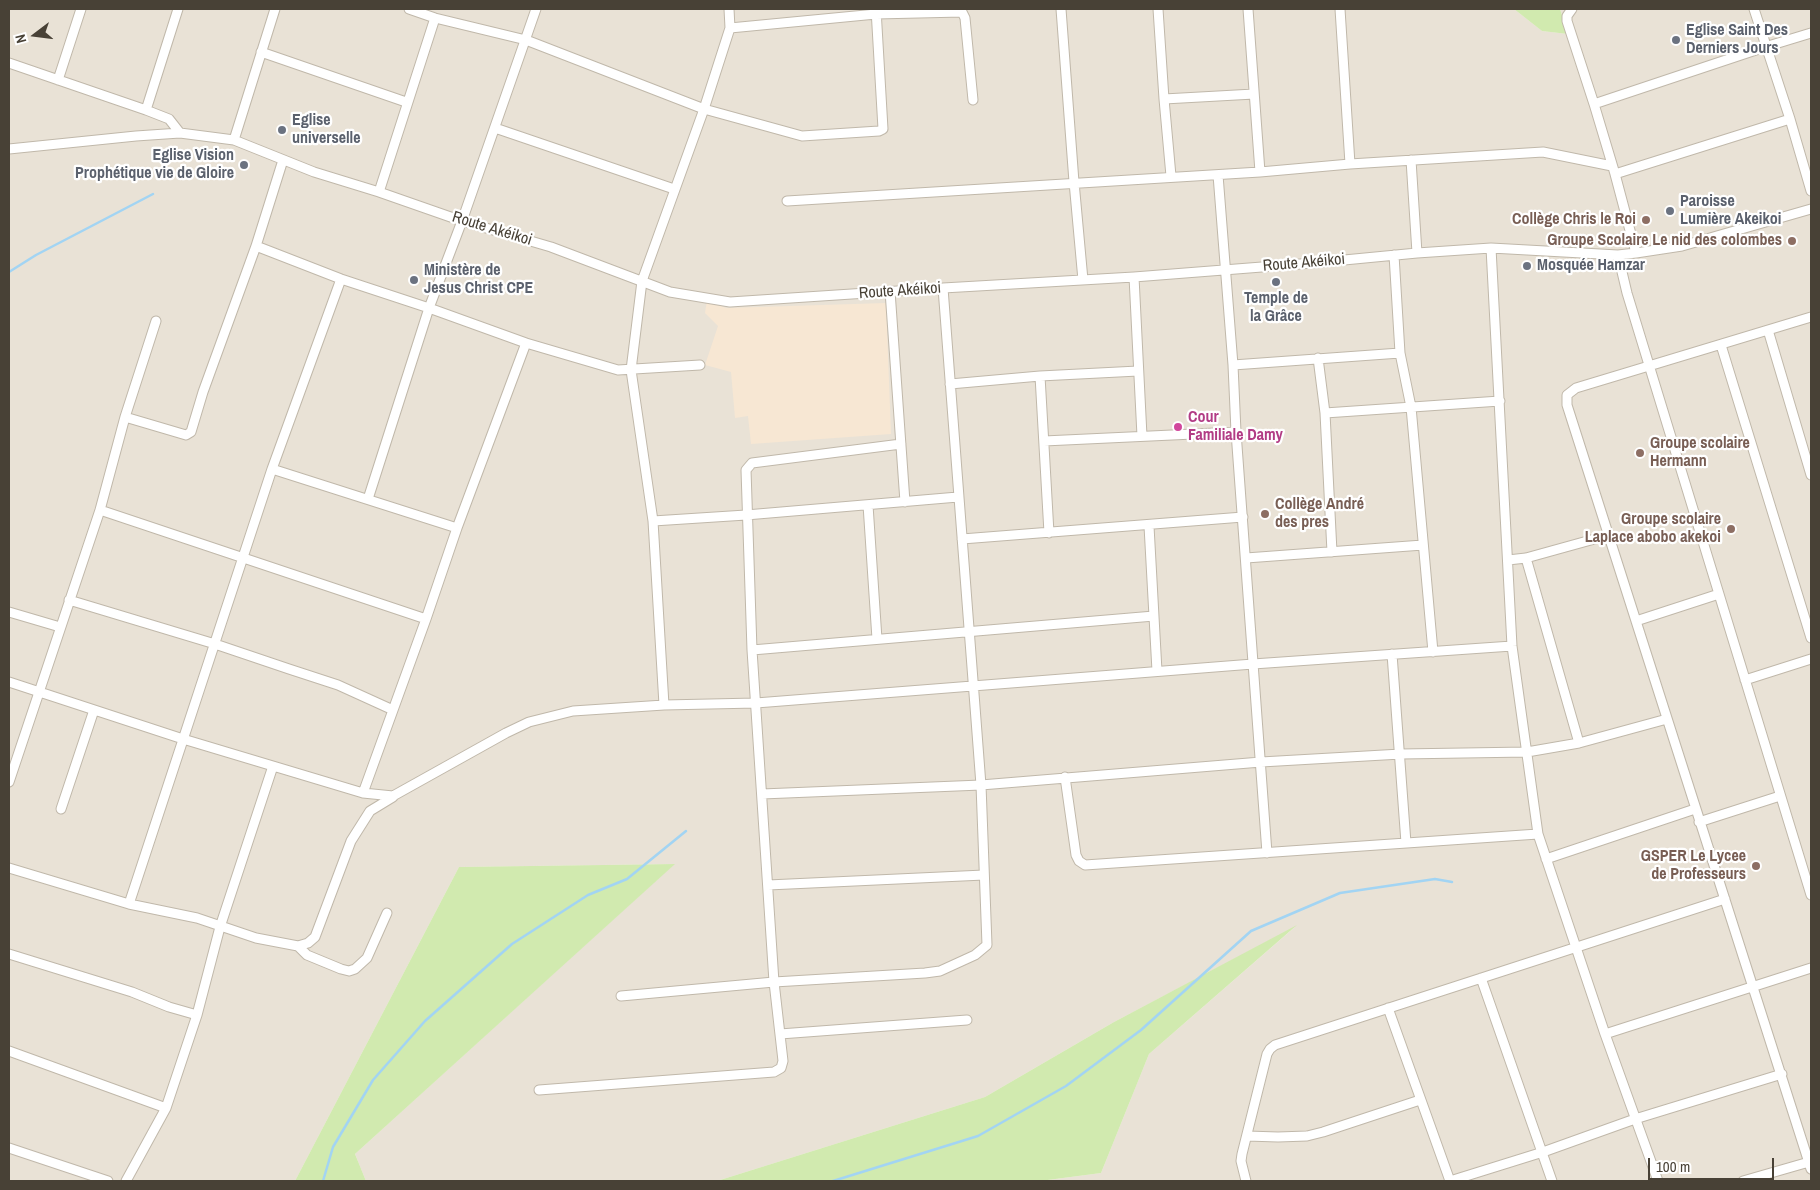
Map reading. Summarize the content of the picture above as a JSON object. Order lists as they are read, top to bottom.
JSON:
{
  "streets": {
    "street": ["Route Akéikoi"]
  },
  "places": [
    "Eglise Saint Des Derniers Jours",
    "Eglise universelle",
    "Eglise Vision Prophétique vie de Gloire",
    "Paroisse Lumière Akeikoi",
    "Collège Chris le Roi",
    "Groupe Scolaire Le nid des colombes",
    "Mosquée Hamzar",
    "Ministère de Jesus Christ CPE",
    "Temple de la Grâce",
    "Cour Familiale Damy",
    "Groupe scolaire Hermann",
    "Collège André des pres",
    "Groupe scolaire Laplace abobo akekoi",
    "GSPER Le Lycee de Professeurs"
  ],
  "scale_bar": "100 m",
  "north": "left"
}
